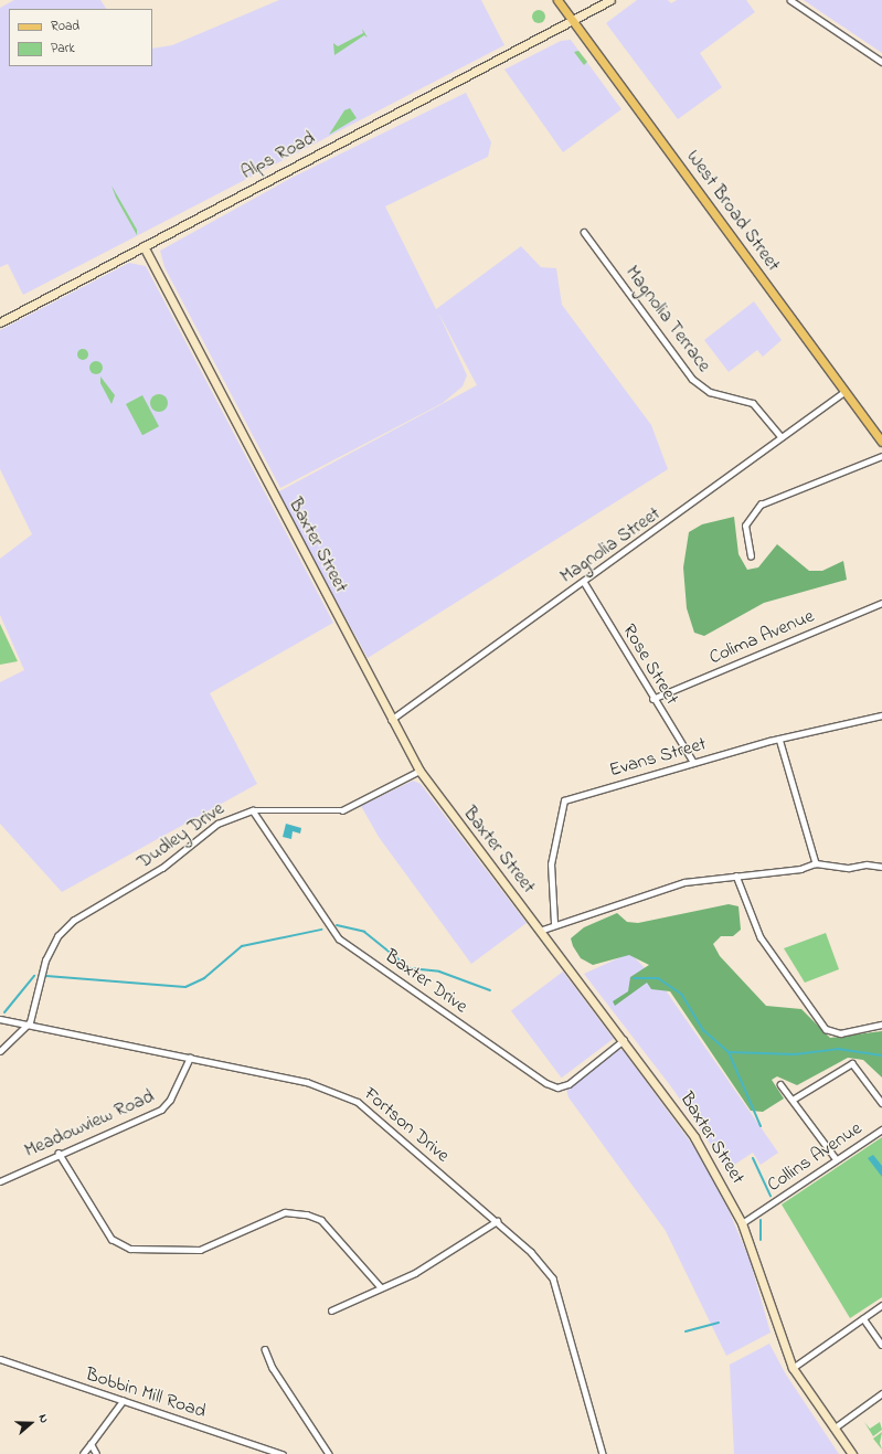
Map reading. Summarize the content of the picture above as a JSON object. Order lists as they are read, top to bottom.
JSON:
{
  "streets": {
    "main road": ["Alps Road", "West Broad Street", "Baxter Street"],
    "street": [
      "Magnolia Terrace",
      "Magnolia Street",
      "Colima Avenue",
      "Rose Street",
      "Evans Street",
      "Dudley Drive",
      "Baxter Drive",
      "Meadowview Road",
      "Fortson Drive",
      "Collins Avenue",
      "Bobbin Mill Road"
    ]
  },
  "crossings": [
    ["Alps Road", "West Broad Street"],
    ["Alps Road", "Baxter Street"],
    ["West Broad Street", "Magnolia Street"],
    ["Magnolia Terrace", "Magnolia Street"],
    ["Baxter Street", "Magnolia Street"],
    ["Baxter Street", "Dudley Drive"],
    ["Baxter Street", "Baxter Drive"],
    ["Baxter Street", "Collins Avenue"],
    ["Magnolia Street", "Rose Street"],
    ["Colima Avenue", "Rose Street"],
    ["Rose Street", "Evans Street"],
    ["Dudley Drive", "Baxter Drive"],
    ["Dudley Drive", "Fortson Drive"],
    ["Meadowview Road", "Fortson Drive"]
  ],
  "legend": ["Road", "Park"],
  "north": "right"
}
